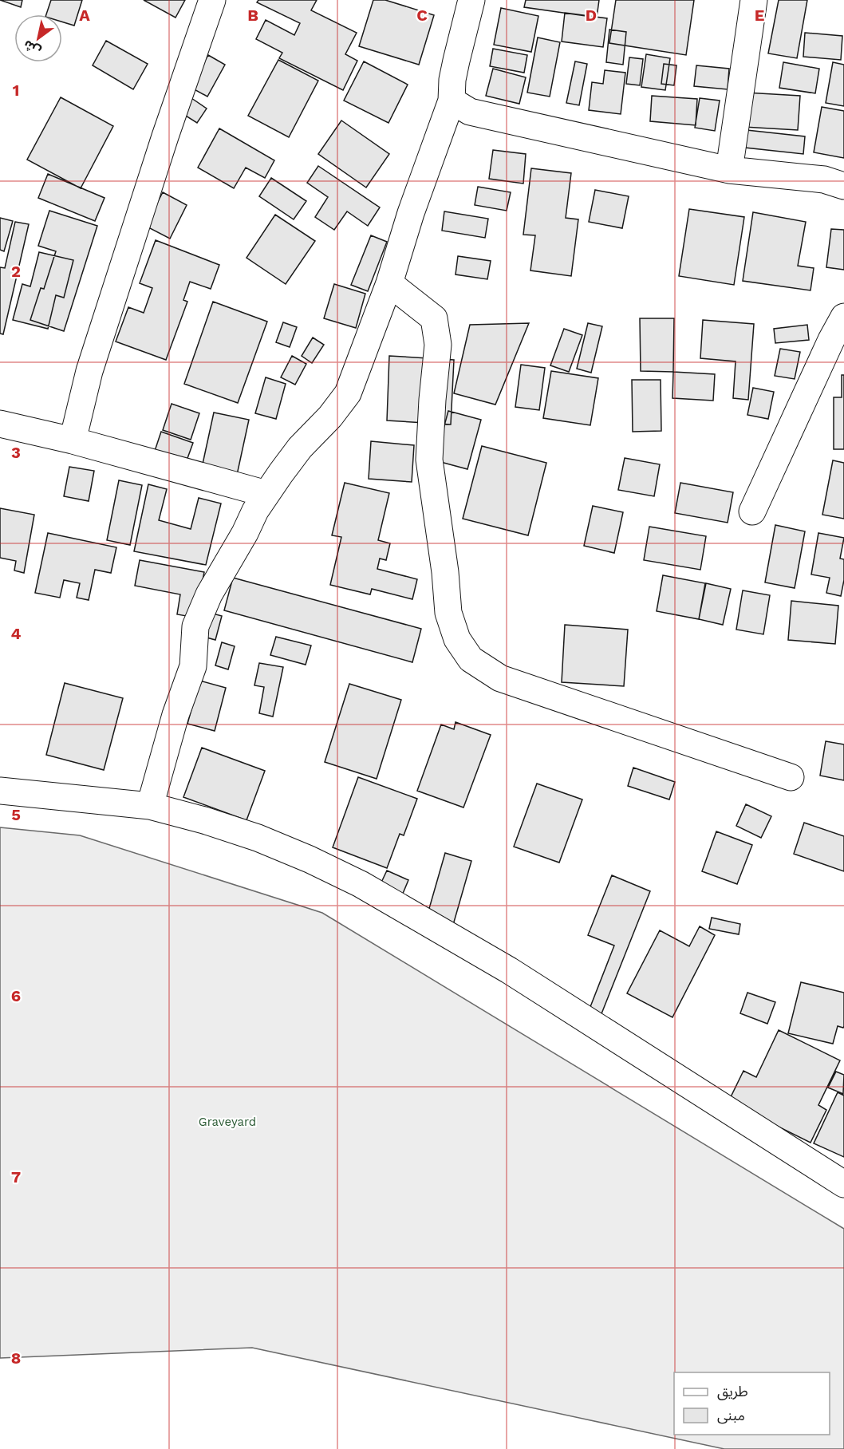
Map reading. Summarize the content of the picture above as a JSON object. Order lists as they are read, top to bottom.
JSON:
{
  "parks": ["Graveyard"],
  "legend": ["طريق", "مبنى"],
  "north": "bottom left",
  "grid": {
    "columns": [
      "A",
      "B",
      "C",
      "D",
      "E"
    ],
    "rows": [
      "1",
      "2",
      "3",
      "4",
      "5",
      "6",
      "7",
      "8"
    ]
  }
}
